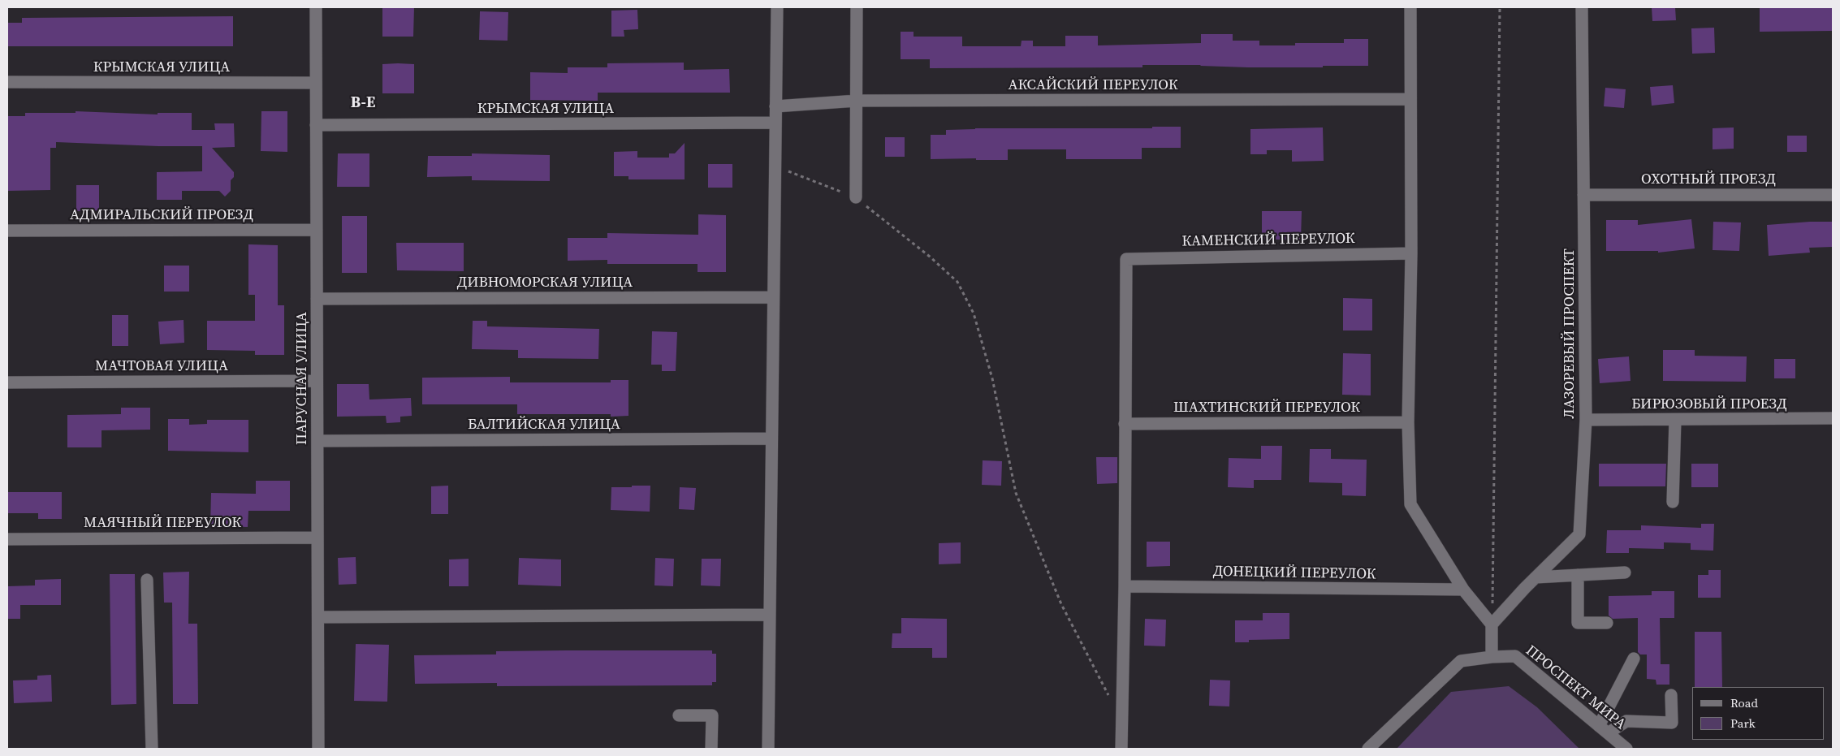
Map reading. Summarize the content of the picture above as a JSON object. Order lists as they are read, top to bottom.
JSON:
{
  "streets": {
    "street": [
      "КРЫМСКАЯ УЛИЦА",
      "АКСАЙСКИЙ ПЕРЕУЛОК",
      "ОХОТНЫЙ ПРОЕЗД",
      "АДМИРАЛЬСКИЙ ПРОЕЗД",
      "КАМЕНСКИЙ ПЕРЕУЛОК",
      "ДИВНОМОРСКАЯ УЛИЦА",
      "ЛАЗОРЕВЫЙ ПРОСПЕКТ",
      "МАЧТОВАЯ УЛИЦА",
      "ПАРУСНАЯ УЛИЦА",
      "БИРЮЗОВЫЙ ПРОЕЗД",
      "ШАХТИНСКИЙ ПЕРЕУЛОК",
      "БАЛТИЙСКАЯ УЛИЦА",
      "МАЯЧНЫЙ ПЕРЕУЛОК",
      "ДОНЕЦКИЙ ПЕРЕУЛОК",
      "ПРОСПЕКТ МИРА"
    ]
  },
  "crossings": [
    ["КРЫМСКАЯ УЛИЦА", "ПАРУСНАЯ УЛИЦА"],
    ["ОХОТНЫЙ ПРОЕЗД", "ЛАЗОРЕВЫЙ ПРОСПЕКТ"],
    ["АДМИРАЛЬСКИЙ ПРОЕЗД", "ПАРУСНАЯ УЛИЦА"],
    ["КАМЕНСКИЙ ПЕРЕУЛОК", "ШАХТИНСКИЙ ПЕРЕУЛОК"],
    ["ДИВНОМОРСКАЯ УЛИЦА", "ПАРУСНАЯ УЛИЦА"],
    ["ЛАЗОРЕВЫЙ ПРОСПЕКТ", "БИРЮЗОВЫЙ ПРОЕЗД"],
    ["МАЧТОВАЯ УЛИЦА", "ПАРУСНАЯ УЛИЦА"],
    ["ПАРУСНАЯ УЛИЦА", "БАЛТИЙСКАЯ УЛИЦА"],
    ["ПАРУСНАЯ УЛИЦА", "МАЯЧНЫЙ ПЕРЕУЛОК"]
  ],
  "districts": ["В-Е"],
  "legend": ["Road", "Park"]
}
